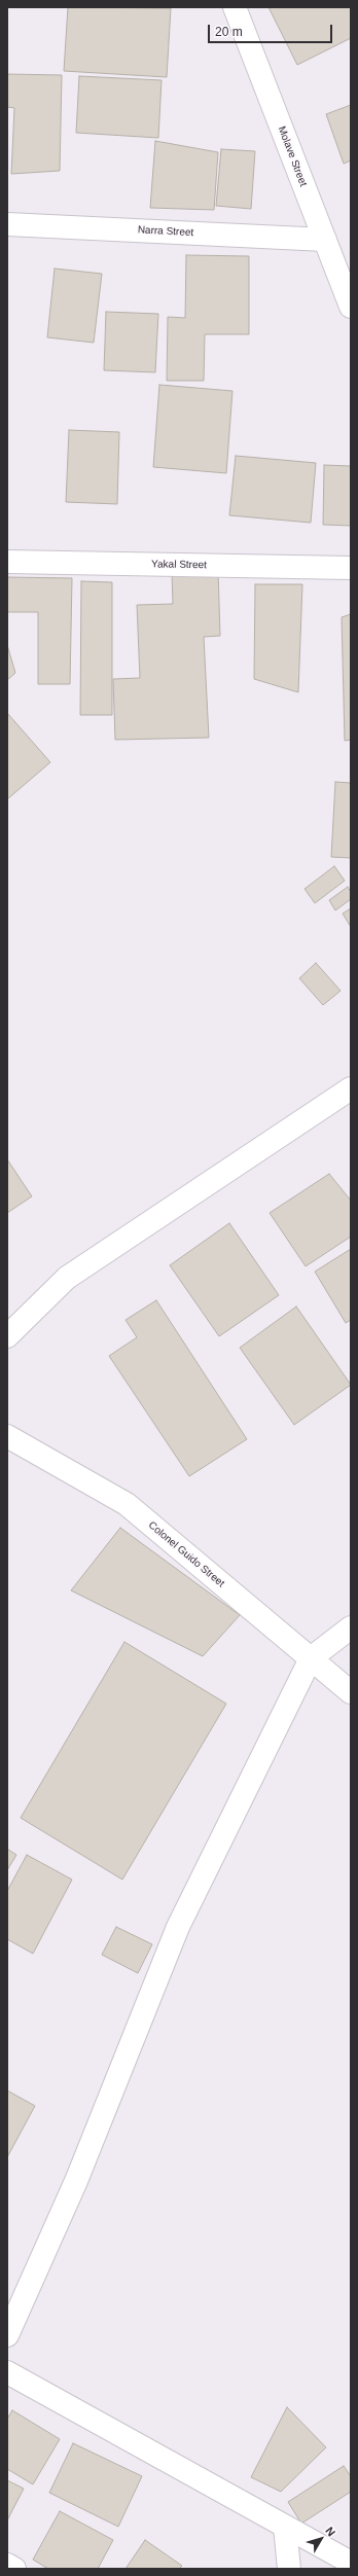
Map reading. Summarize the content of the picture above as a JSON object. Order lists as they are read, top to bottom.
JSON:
{
  "streets": {
    "street": [
      "Molave Street",
      "Narra Street",
      "Yakal Street",
      "Colonel Guido Street"
    ]
  },
  "crossings": [
    ["Molave Street", "Narra Street"]
  ],
  "scale_bar": "20 m",
  "north": "top right"
}
